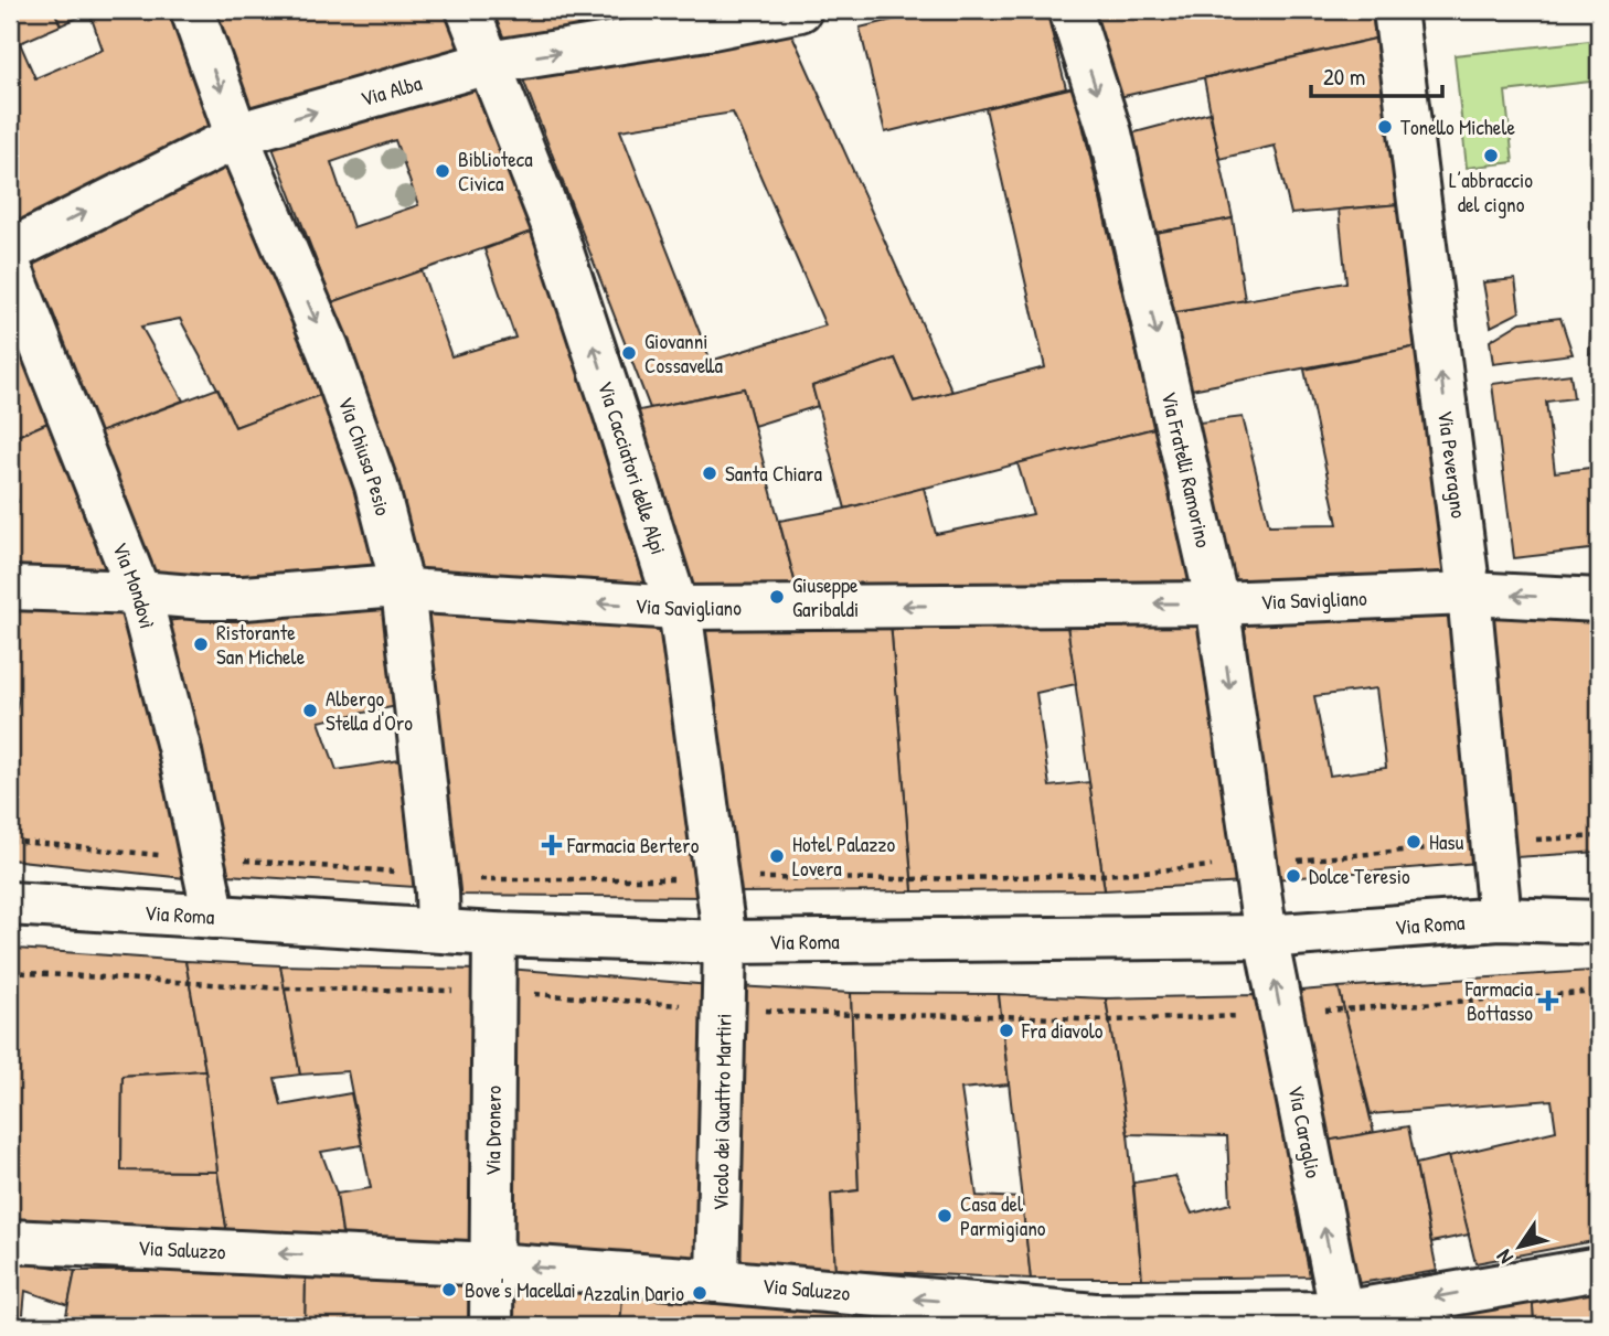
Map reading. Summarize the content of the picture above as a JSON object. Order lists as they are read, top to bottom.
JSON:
{
  "streets": {
    "street": [
      "Via Alba",
      "Via Chiusa Pesio",
      "Via Peveragno",
      "Via Cacciatori delle Alpi",
      "Via Fratelli Ramorino",
      "Via Mondovì",
      "Via Savigliano",
      "Via Roma",
      "Vicolo dei Quattro Martiri",
      "Via Dronero",
      "Via Caraglio",
      "Via Saluzzo"
    ]
  },
  "crossings": [
    ["Via Alba", "Via Chiusa Pesio"],
    ["Via Alba", "Via Cacciatori delle Alpi"],
    ["Via Chiusa Pesio", "Via Savigliano"],
    ["Via Chiusa Pesio", "Via Roma"],
    ["Via Peveragno", "Via Savigliano"],
    ["Via Peveragno", "Via Roma"],
    ["Via Cacciatori delle Alpi", "Via Savigliano"],
    ["Via Cacciatori delle Alpi", "Via Roma"],
    ["Via Cacciatori delle Alpi", "Vicolo dei Quattro Martiri"],
    ["Via Fratelli Ramorino", "Via Savigliano"],
    ["Via Fratelli Ramorino", "Via Roma"],
    ["Via Fratelli Ramorino", "Via Caraglio"],
    ["Via Mondovì", "Via Savigliano"],
    ["Via Mondovì", "Via Roma"],
    ["Via Roma", "Vicolo dei Quattro Martiri"],
    ["Via Roma", "Via Dronero"],
    ["Via Roma", "Via Caraglio"],
    ["Vicolo dei Quattro Martiri", "Via Saluzzo"],
    ["Via Dronero", "Via Saluzzo"],
    ["Via Caraglio", "Via Saluzzo"]
  ],
  "one_way": [
    "Via Alba",
    "Via Chiusa Pesio",
    "Via Peveragno",
    "Via Cacciatori delle Alpi",
    "Via Fratelli Ramorino",
    "Via Savigliano",
    "Via Caraglio",
    "Via Saluzzo"
  ],
  "places": {
    "other": [
      "Tonello Michele",
      "L’abbraccio del cigno",
      "Biblioteca Civica",
      "Giovanni Cossavella",
      "Santa Chiara",
      "Giuseppe Garibaldi",
      "Ristorante San Michele",
      "Albergo Stella d'Oro",
      "Hasu",
      "Hotel Palazzo Lovera",
      "Dolce Teresio",
      "Fra diavolo",
      "Casa del Parmigiano",
      "Bove's Macellai",
      "Azzalin Dario"
    ],
    "health": ["Farmacia Bertero", "Farmacia Bottasso"]
  },
  "scale_bar": "20 m",
  "north": "bottom left"
}
